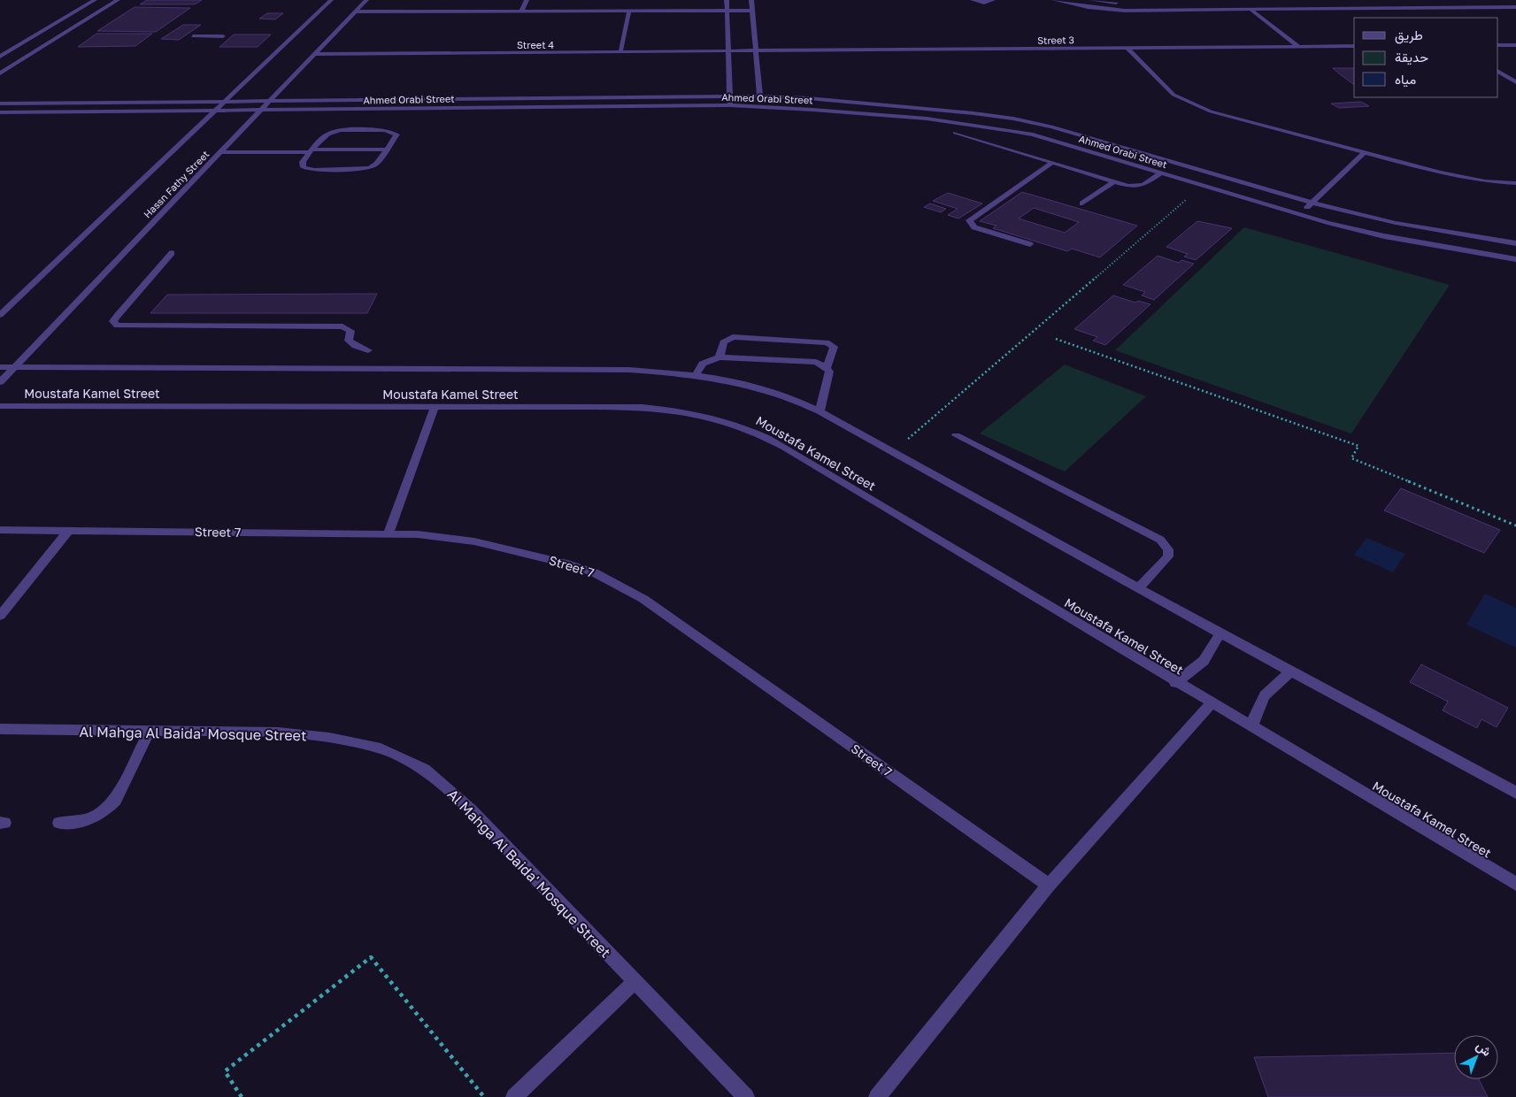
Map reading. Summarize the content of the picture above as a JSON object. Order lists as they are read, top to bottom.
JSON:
{
  "streets": {
    "street": [
      "Street 3",
      "Street 4",
      "Ahmed Orabi Street",
      "Hassn Fathy Street",
      "Moustafa Kamel Street",
      "Street 7",
      "Al Mahga Al Baida' Mosque Street"
    ]
  },
  "crossings": [
    ["Street 3", "Street 4"],
    ["Street 4", "Hassn Fathy Street"],
    ["Ahmed Orabi Street", "Hassn Fathy Street"],
    ["Hassn Fathy Street", "Moustafa Kamel Street"]
  ],
  "legend": ["طريق", "حديقة", "مياه"],
  "north": "top right"
}
